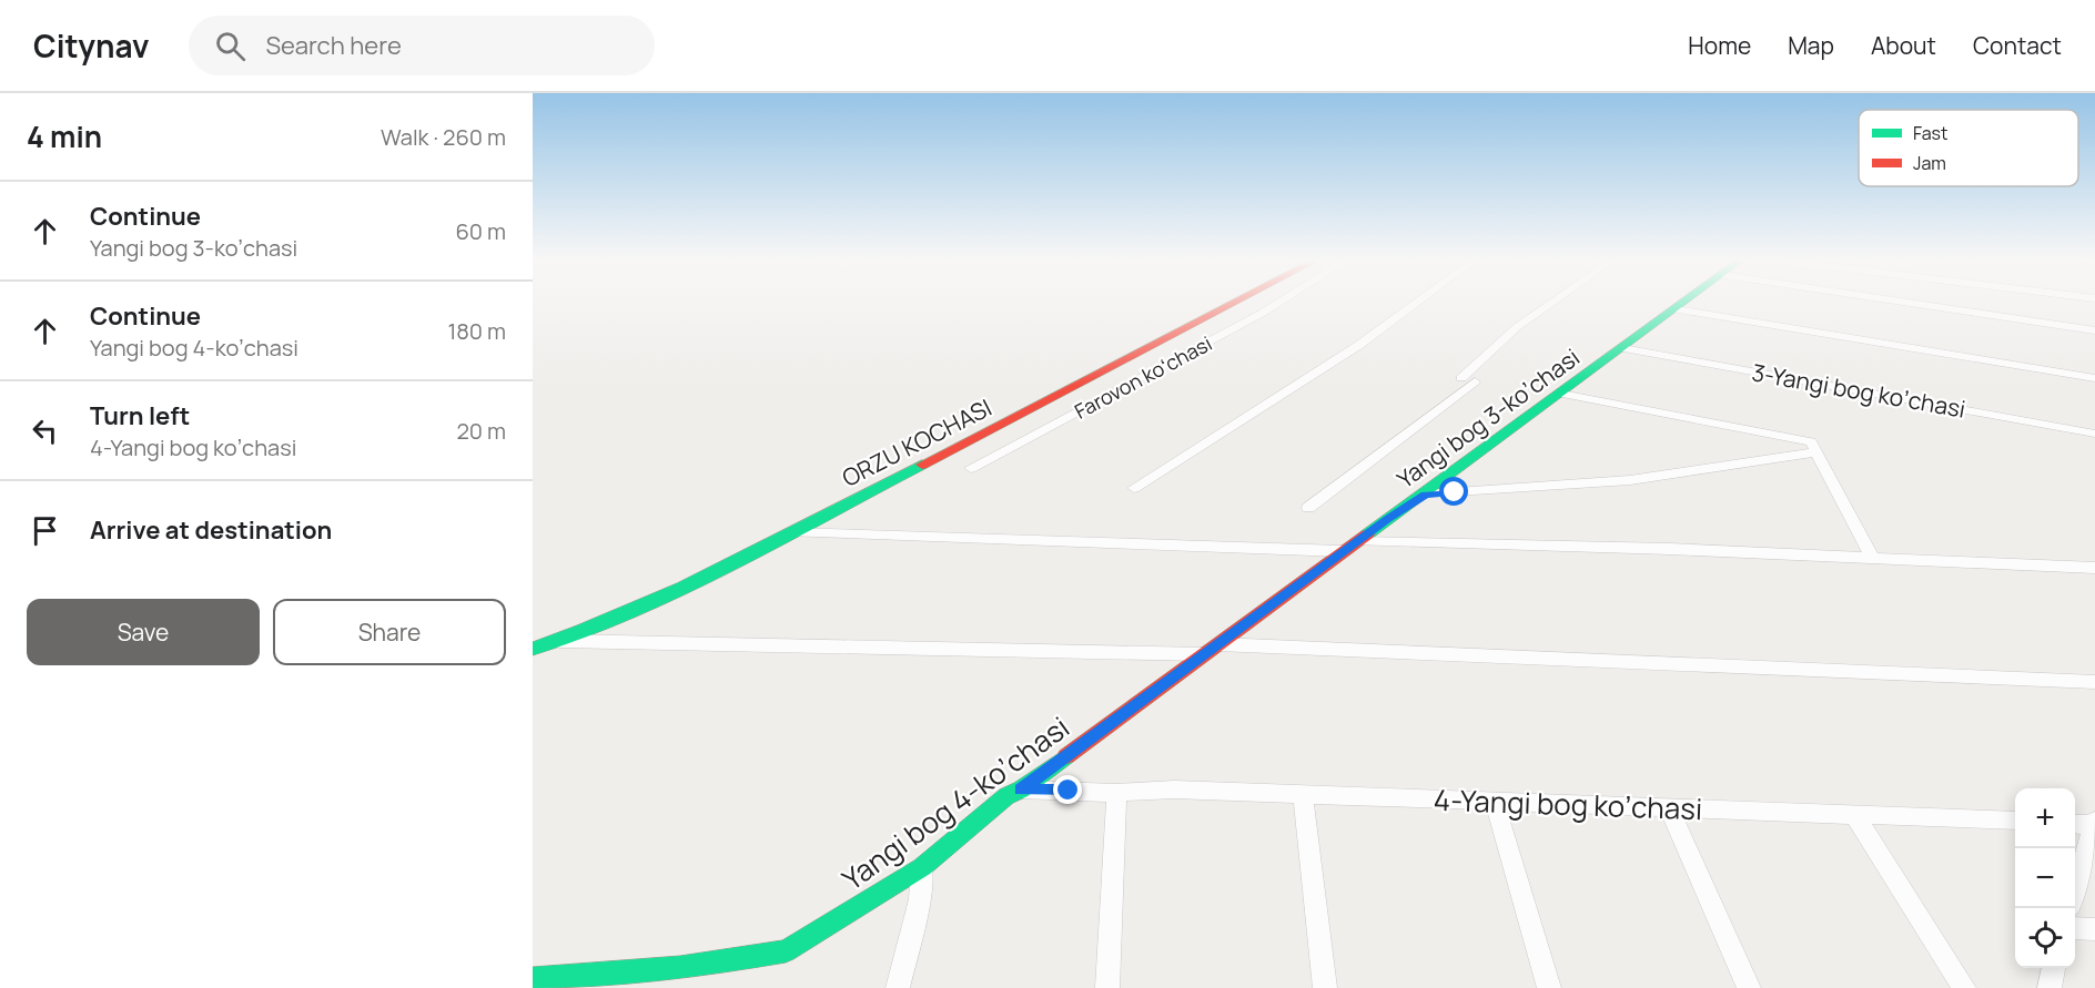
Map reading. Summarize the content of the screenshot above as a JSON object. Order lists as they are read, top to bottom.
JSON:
{
  "streets": {
    "street": [
      "Farovon koʻchasi",
      "3-Yangi bog koʼchasi",
      "Yangi bog 3-koʼchasi",
      "ORZU KOCHASI",
      "Yangi bog 4-koʼchasi",
      "4-Yangi bog koʼchasi"
    ]
  },
  "crossings": [
    ["3-Yangi bog koʼchasi", "Yangi bog 3-koʼchasi"],
    ["Yangi bog 3-koʼchasi", "Yangi bog 4-koʼchasi"],
    ["Yangi bog 4-koʼchasi", "4-Yangi bog koʼchasi"]
  ],
  "legend": ["Fast", "Jam"],
  "page": {
    "header": "Citynav",
    "search": "Search here",
    "nav": [
      "Home",
      "Map",
      "About",
      "Contact"
    ],
    "heading": ["4 min", "Walk · 260 m"],
    "list": [
      ["Continue", "Yangi bog 3-koʼchasi", "60 m"],
      ["Continue", "Yangi bog 4-koʼchasi", "180 m"],
      ["Turn left", "4-Yangi bog koʼchasi", "20 m"],
      "Arrive at destination"
    ],
    "buttons": ["Save", "Share"],
    "map_buttons": ["+", "−"]
  }
}
